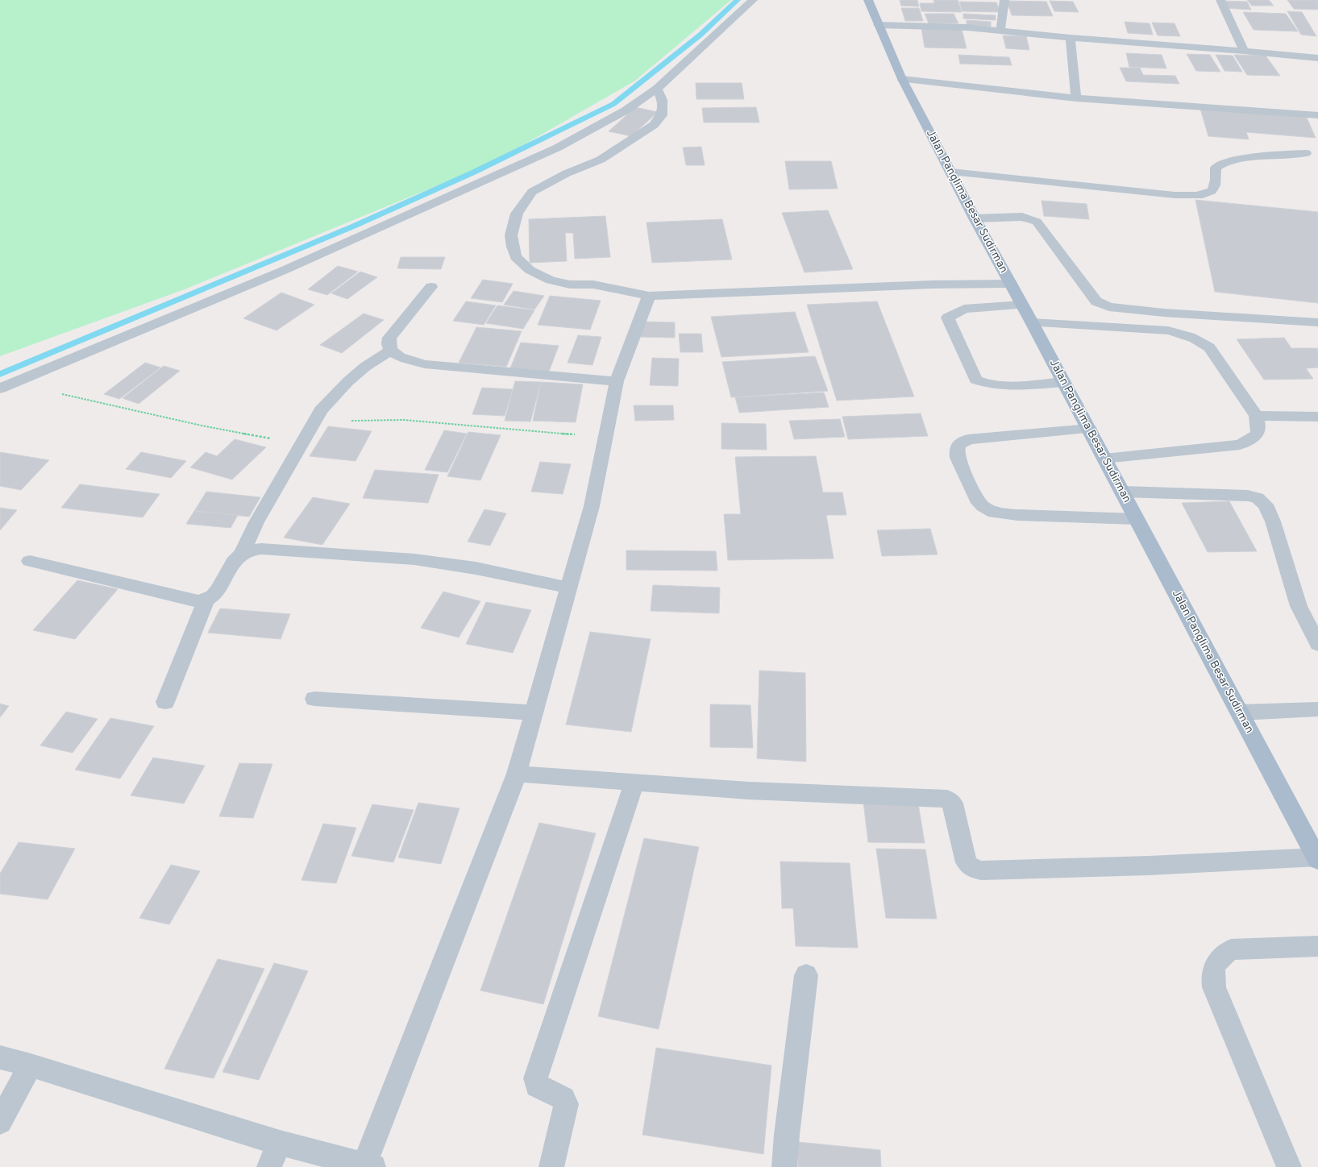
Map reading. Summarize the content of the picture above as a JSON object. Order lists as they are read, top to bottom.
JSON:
{
  "streets": {
    "main road": ["Jalan Panglima Besar Sudirman"]
  }
}
